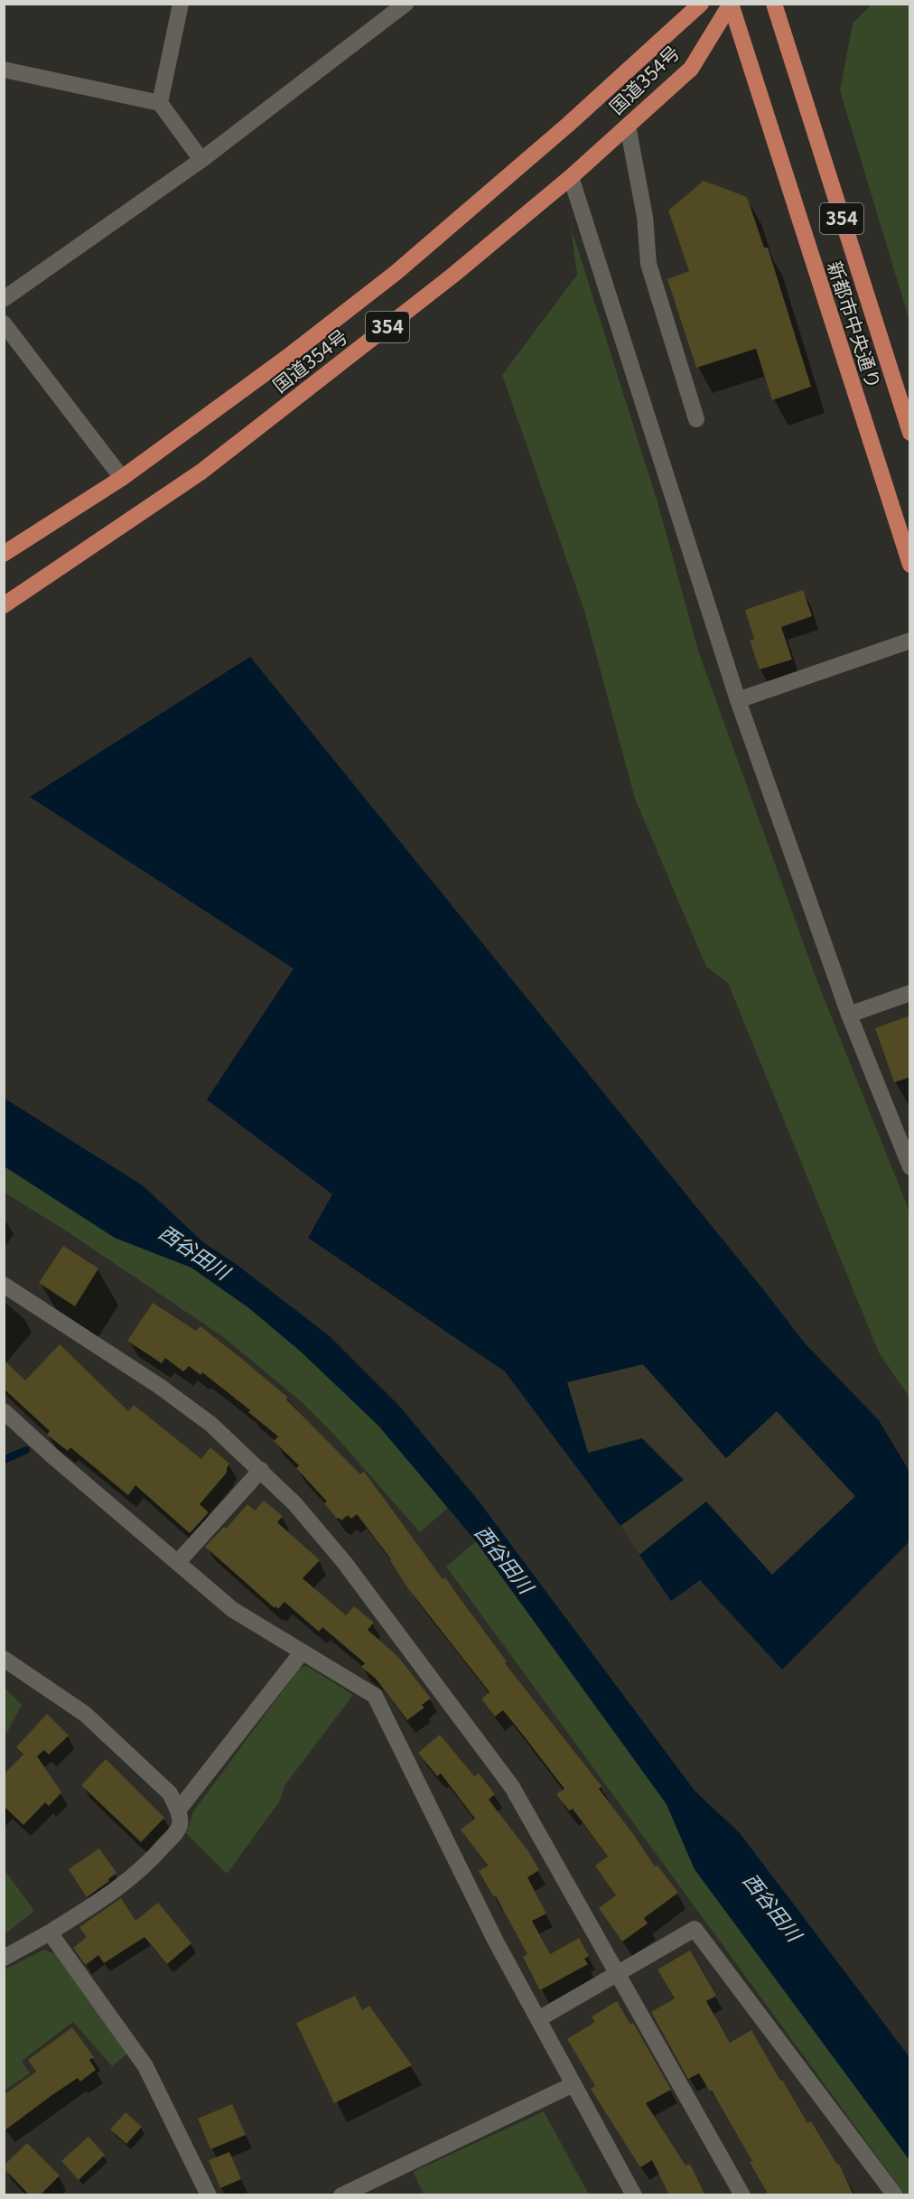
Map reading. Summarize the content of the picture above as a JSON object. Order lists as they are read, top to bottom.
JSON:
{
  "streets": {
    "highway": ["国道354号", "354", "新都市中央通り"]
  },
  "crossings": [
    ["国道354号", "新都市中央通り"]
  ],
  "water": ["西谷田川"]
}
